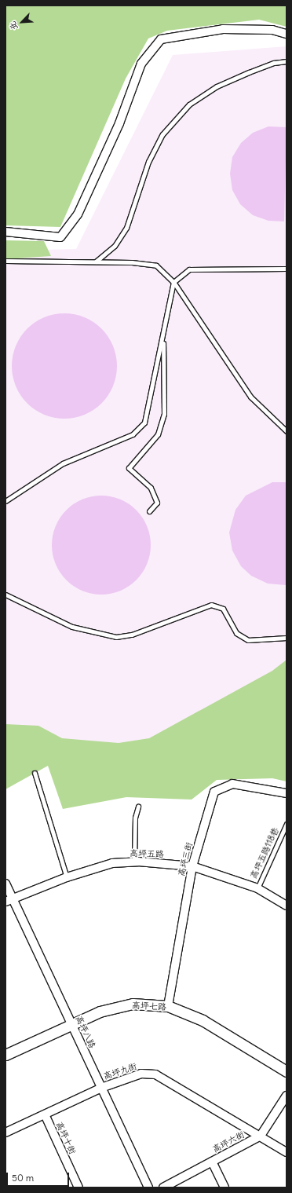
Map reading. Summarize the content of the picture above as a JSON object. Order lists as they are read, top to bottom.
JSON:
{
  "streets": {
    "street": [
      "高坪五路",
      "高坪三街",
      "高坪七路",
      "高坪八路",
      "高坪九街",
      "高坪十街",
      "高坪六街"
    ],
    "lane": ["高坪五路118巷"]
  },
  "crossings": [
    ["高坪五路118巷", "高坪五路"],
    ["高坪五路", "高坪三街"],
    ["高坪五路", "高坪八路"],
    ["高坪三街", "高坪七路"],
    ["高坪七路", "高坪八路"],
    ["高坪八路", "高坪九街"],
    ["高坪九街", "高坪十街"],
    ["高坪九街", "高坪六街"]
  ],
  "scale_bar": "50 m",
  "north": "bottom left"
}
